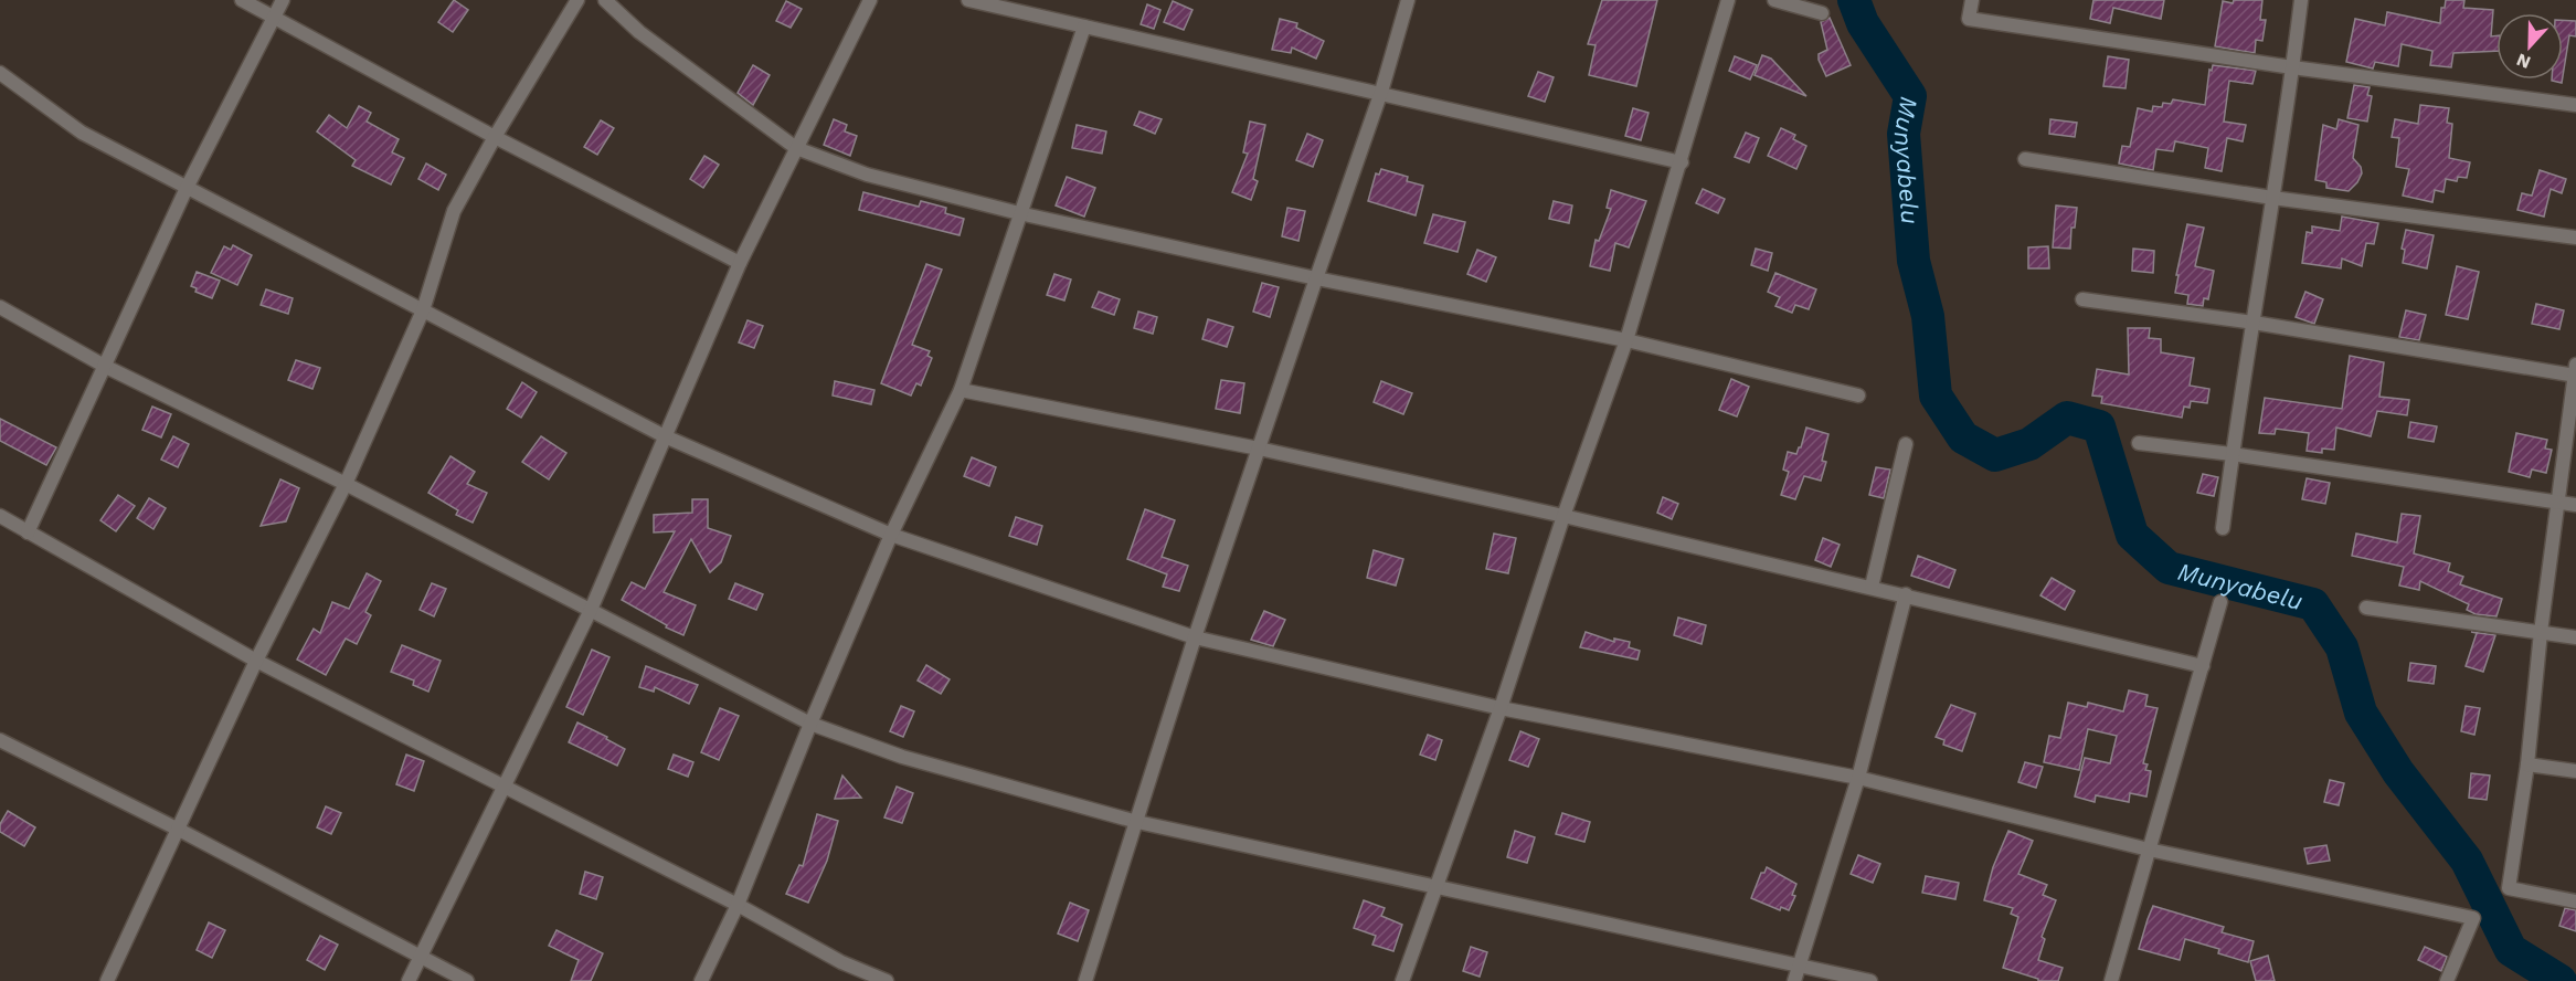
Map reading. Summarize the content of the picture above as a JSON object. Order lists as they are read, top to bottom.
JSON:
{
  "water": ["Munyabelu"],
  "north": "bottom"
}
